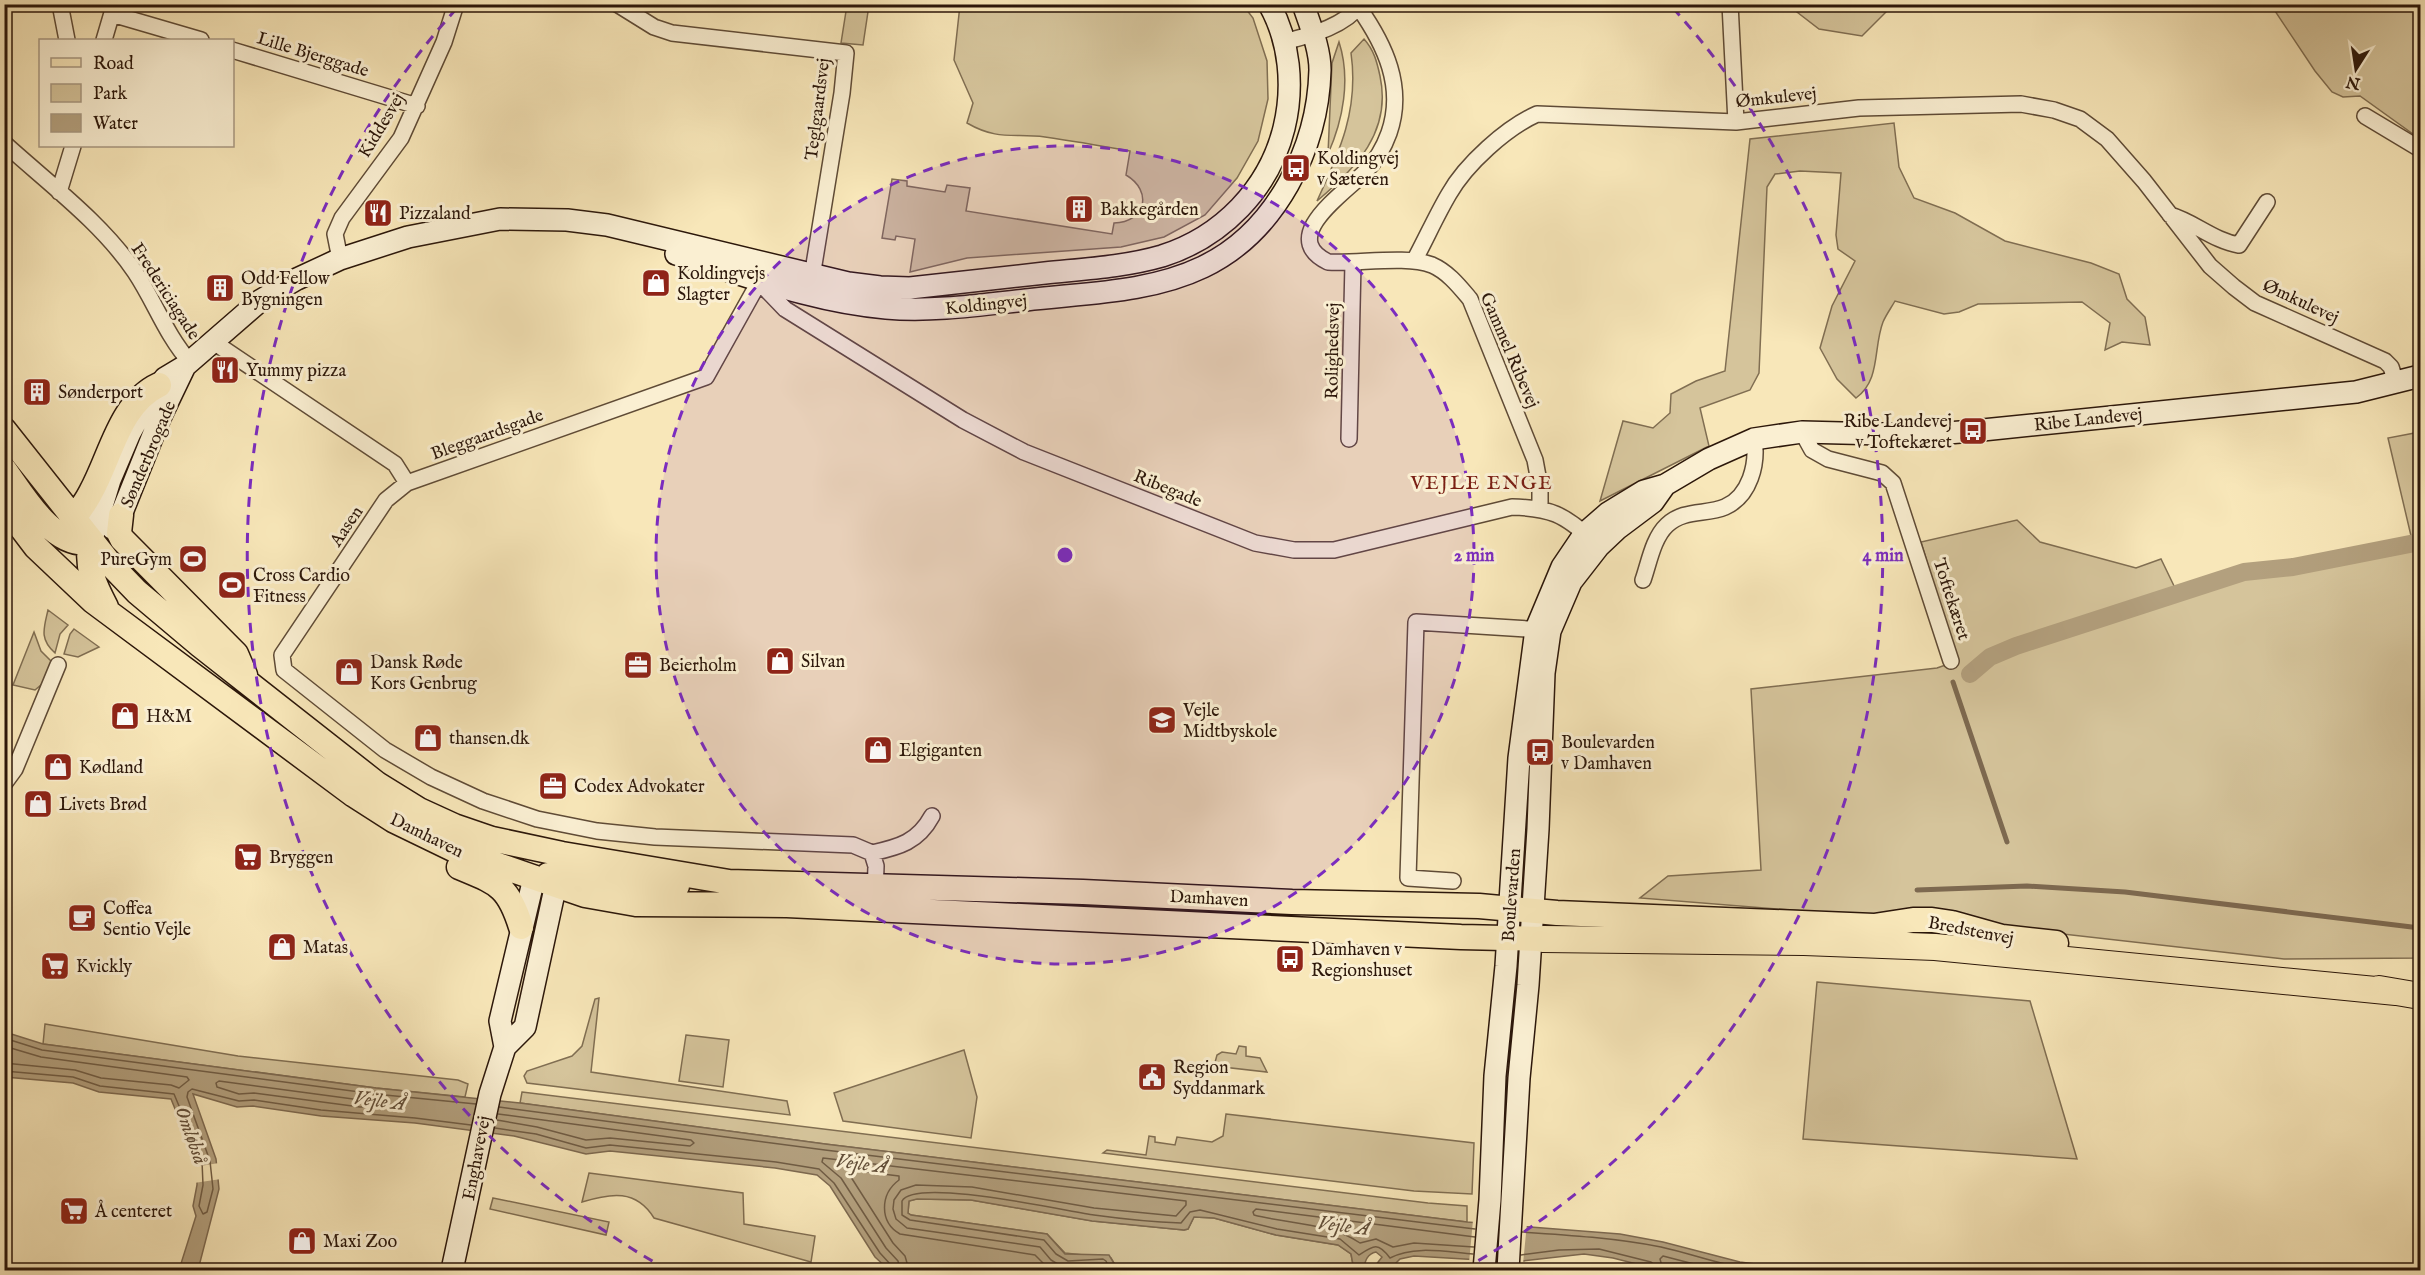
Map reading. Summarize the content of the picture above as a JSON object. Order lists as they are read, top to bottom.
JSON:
{
  "streets": {
    "highway": ["Bredstenvej"],
    "main road": [
      "Koldingvej",
      "Ribe Landevej",
      "Sønderbrogade",
      "Damhaven",
      "Boulevarden",
      "Enghavevej"
    ],
    "street": [
      "Lille Bjerggade",
      "Ømkulevej",
      "Teglgaardsvej",
      "Kiddesvej",
      "Fredericiagade",
      "Gammel Ribevej",
      "Rolighedsvej",
      "Bleggaardsgade",
      "Ribegade",
      "Aasen",
      "Toftekæret"
    ]
  },
  "crossings": [
    ["Lille Bjerggade", "Kiddesvej"],
    ["Ømkulevej", "Gammel Ribevej"],
    ["Ømkulevej", "Ribe Landevej"],
    ["Teglgaardsvej", "Koldingvej"],
    ["Kiddesvej", "Koldingvej"],
    ["Fredericiagade", "Sønderbrogade"],
    ["Koldingvej", "Bleggaardsgade"],
    ["Koldingvej", "Sønderbrogade"],
    ["Koldingvej", "Ribegade"],
    ["Gammel Ribevej", "Rolighedsvej"],
    ["Gammel Ribevej", "Ribegade"],
    ["Ribe Landevej", "Ribegade"],
    ["Ribe Landevej", "Toftekæret"],
    ["Ribe Landevej", "Boulevarden"],
    ["Bleggaardsgade", "Ribegade"],
    ["Bleggaardsgade", "Aasen"],
    ["Sønderbrogade", "Damhaven"],
    ["Ribegade", "Boulevarden"],
    ["Damhaven", "Boulevarden"],
    ["Damhaven", "Bredstenvej"],
    ["Damhaven", "Enghavevej"],
    ["Boulevarden", "Bredstenvej"]
  ],
  "districts": ["VEJLE ENGE"],
  "water": ["Vejle Å", "Omløbså"],
  "places": {
    "bus stop": [
      "Koldingvej v Sæteren",
      "Ribe Landevej v Toftekæret",
      "Boulevarden v Damhaven",
      "Damhaven v Regionshuset"
    ],
    "building": ["Bakkegården", "Odd Fellow Bygningen", "Sønderport"],
    "restaurant": ["Pizzaland", "Yummy pizza"],
    "shop": [
      "Koldingvejs Slagter",
      "Silvan",
      "Dansk Røde Kors Genbrug",
      "H&M",
      "thansen.dk",
      "Elgiganten",
      "Kødland",
      "Livets Brød",
      "Matas",
      "Maxi Zoo"
    ],
    "sports": ["PureGym", "Cross Cardio Fitness"],
    "office": ["Beierholm", "Codex Advokater"],
    "school or university": ["Vejle Midtbyskole"],
    "supermarket": ["Bryggen", "Kvickly", "Å centeret"],
    "cafe": ["Coffea Sentio Vejle"],
    "public building": ["Region Syddanmark"]
  },
  "legend": ["Road", "Park", "Water"],
  "north": "bottom",
  "rings": ["2 min", "4 min"]
}
